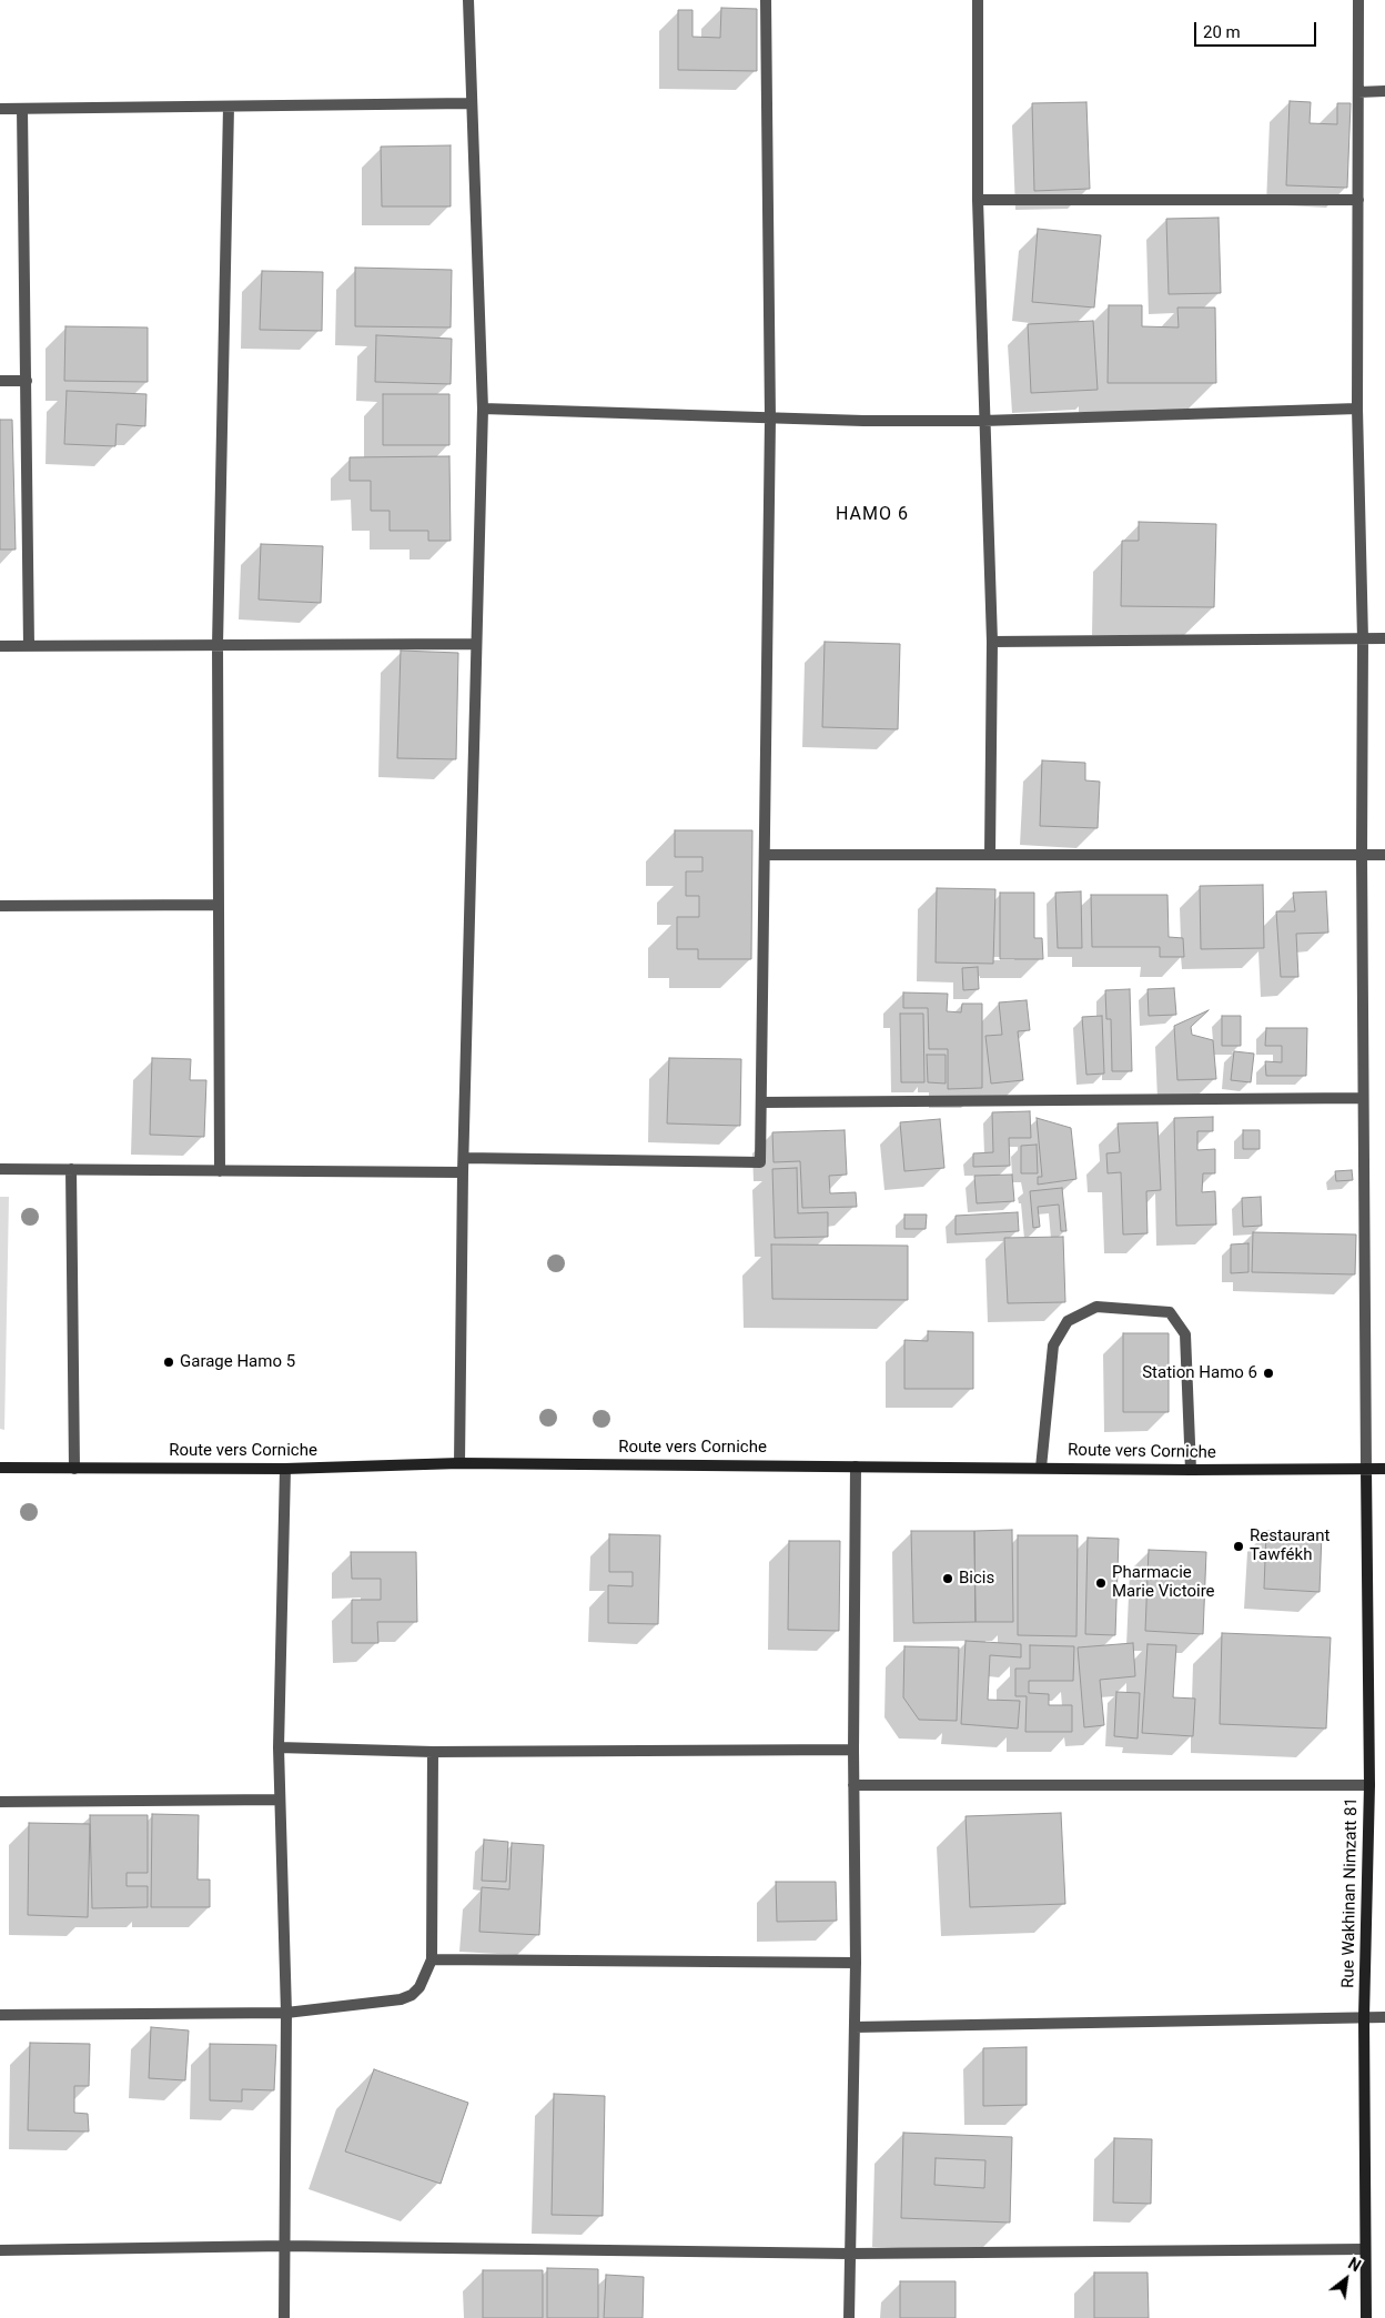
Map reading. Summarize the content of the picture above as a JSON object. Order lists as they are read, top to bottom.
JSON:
{
  "streets": {
    "main road": ["Route vers Corniche", "Rue Wakhinan Nimzatt 81"]
  },
  "crossings": [
    ["Route vers Corniche", "Rue Wakhinan Nimzatt 81"]
  ],
  "districts": ["HAMO 6"],
  "places": [
    "Garage Hamo 5",
    "Station Hamo 6",
    "Restaurant Tawfékh",
    "Bicis",
    "Pharmacie Marie Victoire"
  ],
  "scale_bar": "20 m",
  "north": "top right"
}
